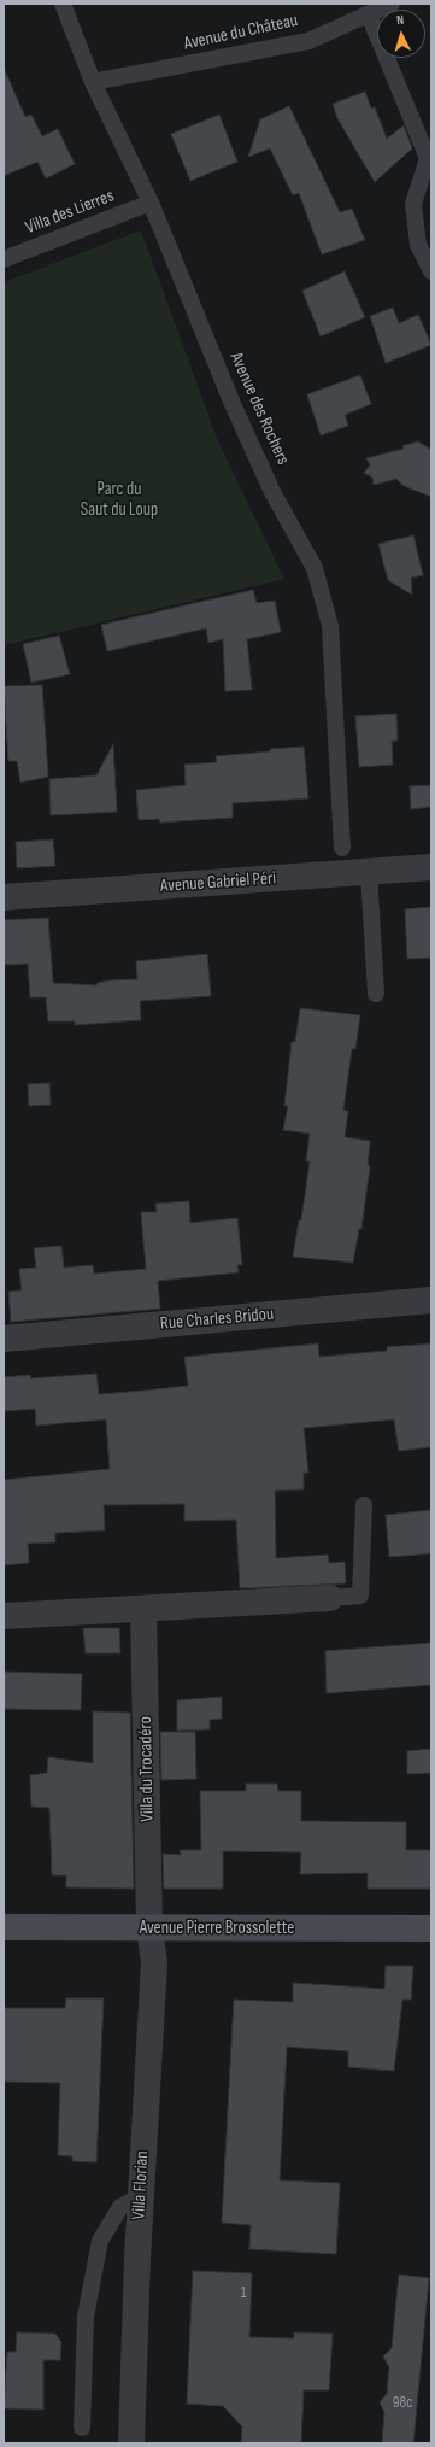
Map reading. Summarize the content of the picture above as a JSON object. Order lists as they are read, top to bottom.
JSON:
{
  "streets": {
    "main road": ["Avenue Pierre Brossolette"],
    "street": [
      "Avenue Gabriel Péri",
      "Rue Charles Bridou",
      "Villa du Trocadéro",
      "Villa Florian"
    ],
    "lane": ["Avenue du Château", "Villa des Lierres", "Avenue des Rochers"]
  },
  "crossings": [
    ["Avenue du Château", "Avenue des Rochers"],
    ["Villa des Lierres", "Avenue des Rochers"],
    ["Villa du Trocadéro", "Avenue Pierre Brossolette"],
    ["Villa du Trocadéro", "Villa Florian"],
    ["Avenue Pierre Brossolette", "Villa Florian"]
  ],
  "parks": ["Parc du Saut du Loup"],
  "house_numbers": ["1", "98c"],
  "north": "top"
}
